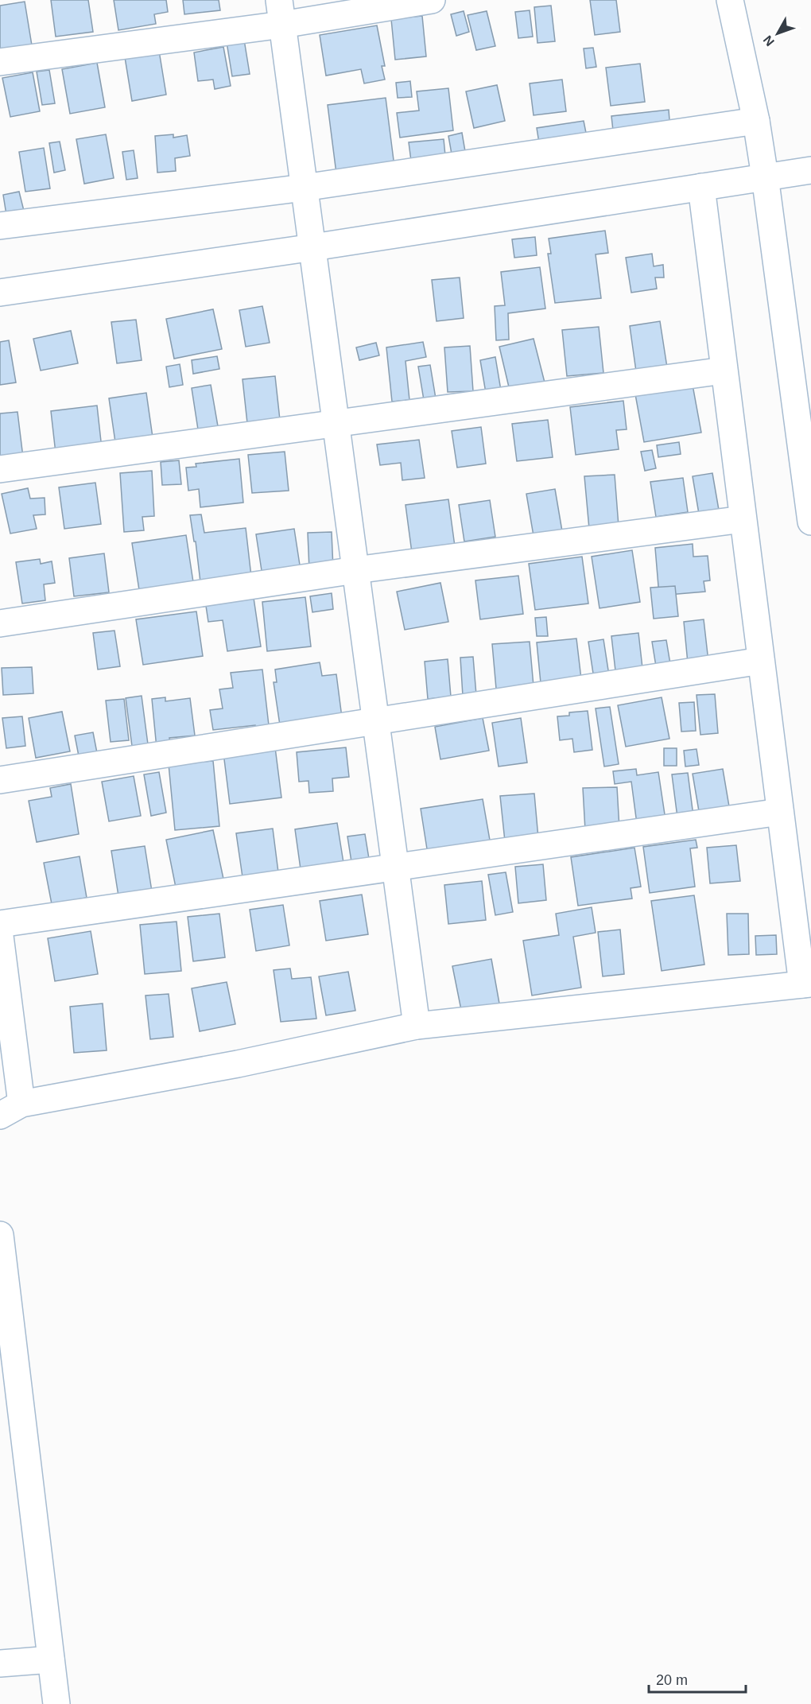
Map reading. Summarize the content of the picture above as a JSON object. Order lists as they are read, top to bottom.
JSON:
{
  "scale_bar": "20 m",
  "north": "bottom left"
}
